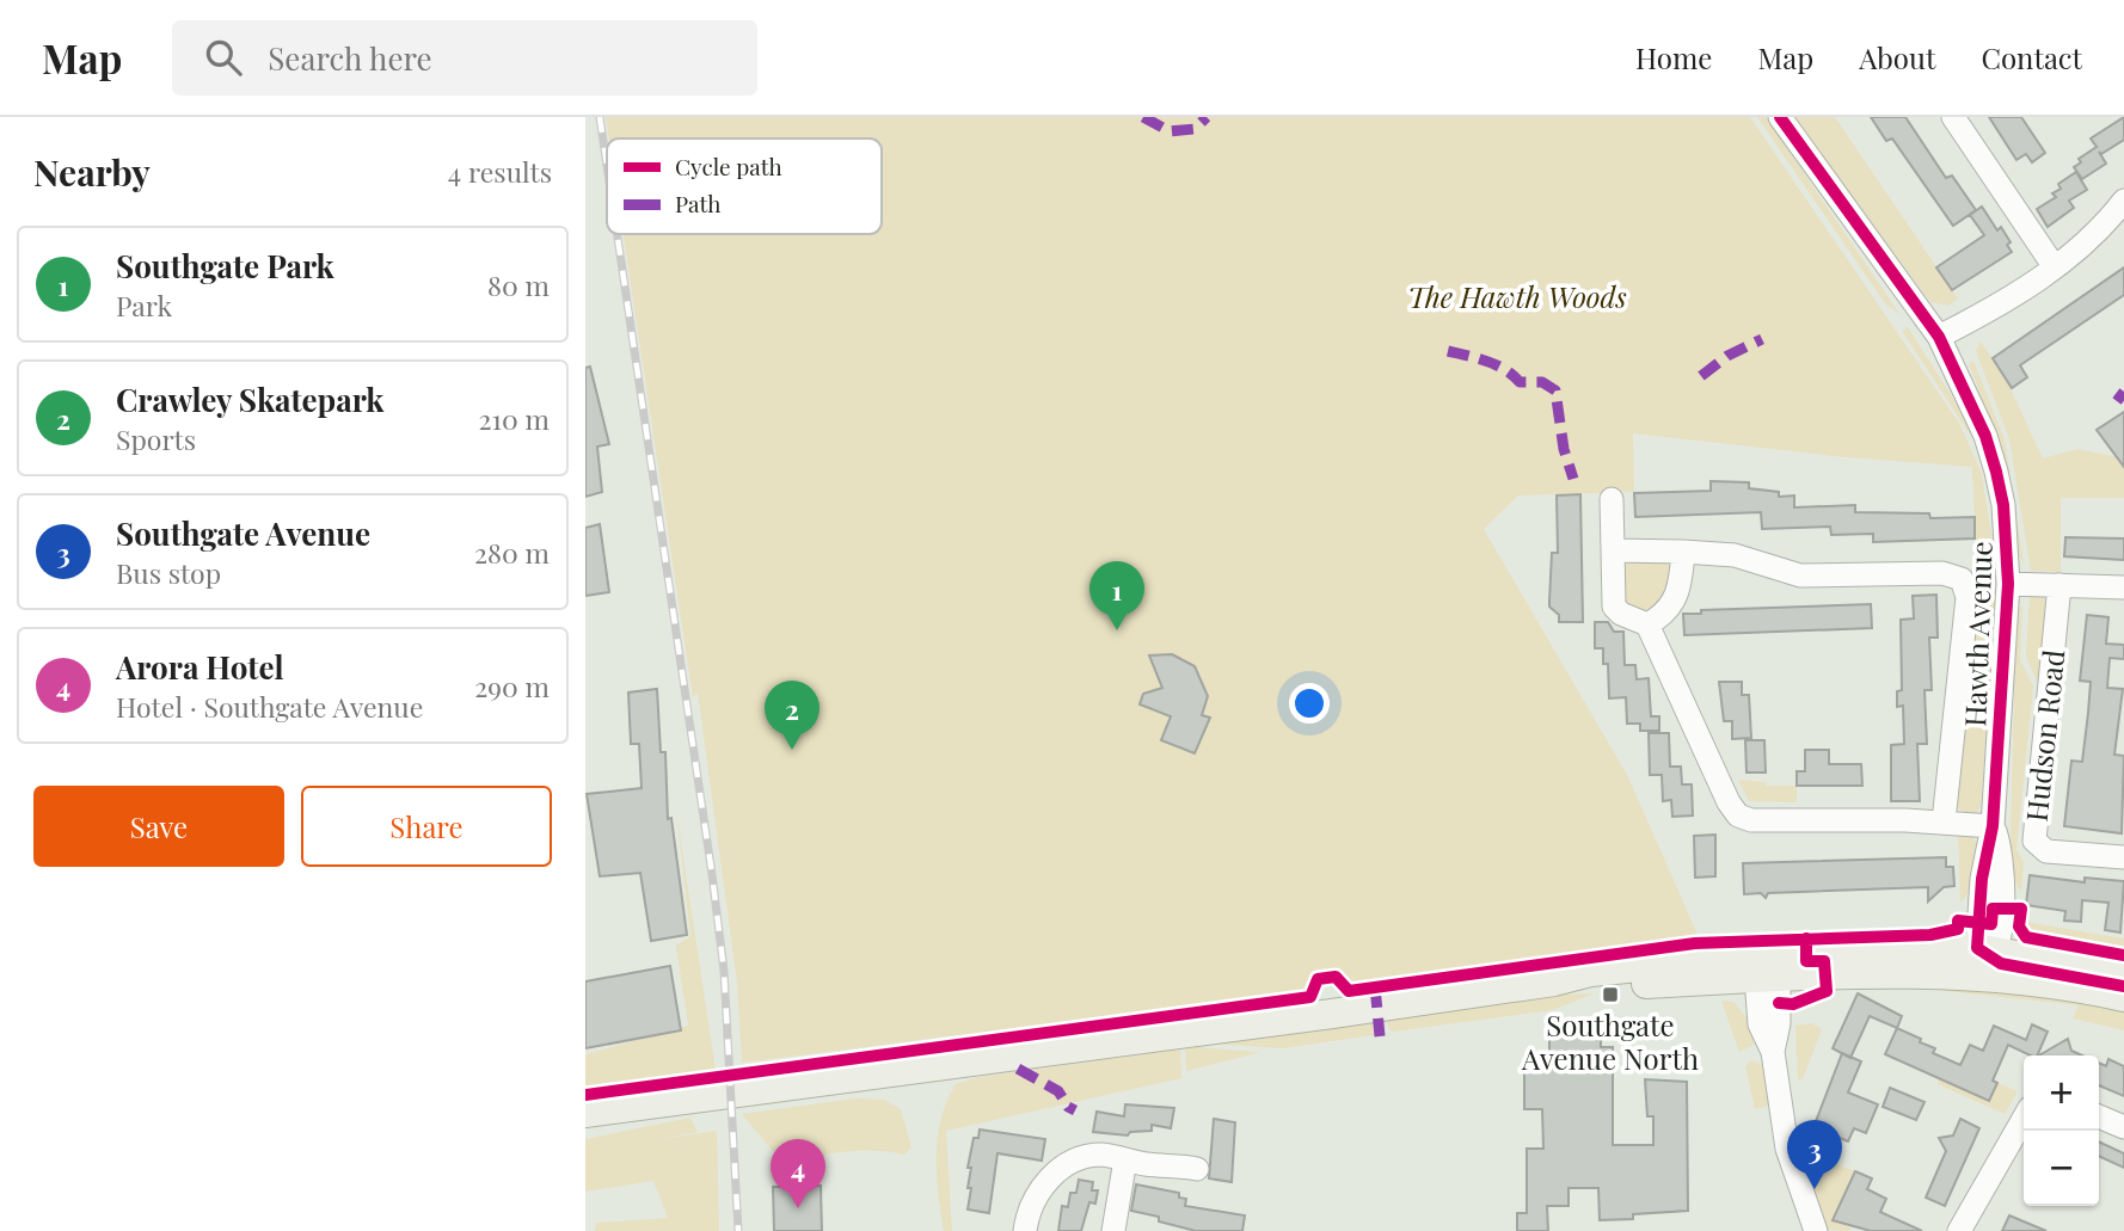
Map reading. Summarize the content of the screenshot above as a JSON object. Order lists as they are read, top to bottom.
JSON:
{
  "streets": {
    "street": ["Hawth Avenue", "Hudson Road"]
  },
  "parks": ["The Hawth Woods"],
  "places": {
    "transit": ["Southgate Avenue North"]
  },
  "legend": ["Cycle path", "Path"],
  "page": {
    "header": "Map",
    "search": "Search here",
    "nav": [
      "Home",
      "Map",
      "About",
      "Contact"
    ],
    "heading": ["Nearby", "4 results"],
    "list": [
      {
        "mark": "1",
        "name": "Southgate Park",
        "note": "Park",
        "value": "80 m"
      },
      {
        "mark": "2",
        "name": "Crawley Skatepark",
        "note": "Sports",
        "value": "210 m"
      },
      {
        "mark": "3",
        "name": "Southgate Avenue",
        "note": "Bus stop",
        "value": "280 m"
      },
      {
        "mark": "4",
        "name": "Arora Hotel",
        "note": "Hotel · Southgate Avenue",
        "value": "290 m"
      }
    ],
    "pins": [
      "1",
      "2",
      "3",
      "4"
    ],
    "buttons": ["Save", "Share"],
    "map_buttons": ["+", "−"]
  }
}
